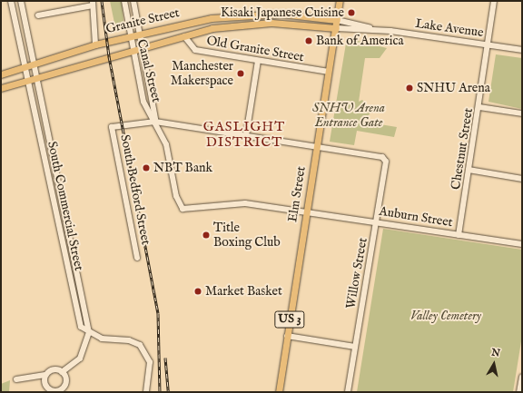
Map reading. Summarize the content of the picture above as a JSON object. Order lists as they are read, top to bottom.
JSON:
{
  "streets": {
    "main road": ["Granite Street", "Elm Street", "US 3"],
    "street": [
      "Lake Avenue",
      "Old Granite Street",
      "Canal Street",
      "Chestnut Street",
      "South Bedford Street",
      "South Commercial Street",
      "Auburn Street",
      "Willow Street"
    ]
  },
  "crossings": [
    ["Granite Street", "Lake Avenue"],
    ["Granite Street", "Old Granite Street"],
    ["Granite Street", "Canal Street"],
    ["Granite Street", "Elm Street"],
    ["Granite Street", "South Commercial Street"],
    ["Lake Avenue", "Chestnut Street"],
    ["Lake Avenue", "Elm Street"],
    ["Old Granite Street", "Elm Street"],
    ["Canal Street", "South Bedford Street"],
    ["Canal Street", "Auburn Street"],
    ["Chestnut Street", "Auburn Street"],
    ["Elm Street", "Auburn Street"],
    ["Elm Street", "Willow Street"],
    ["Auburn Street", "Willow Street"]
  ],
  "districts": ["GASLIGHT DISTRICT"],
  "parks": ["SNHU Arena Entrance Gate", "Valley Cemetery"],
  "places": [
    "Kisaki Japanese Cuisine",
    "Bank of America",
    "Manchester Makerspace",
    "SNHU Arena",
    "NBT Bank",
    "Title Boxing Club",
    "Market Basket"
  ],
  "north": "top"
}
